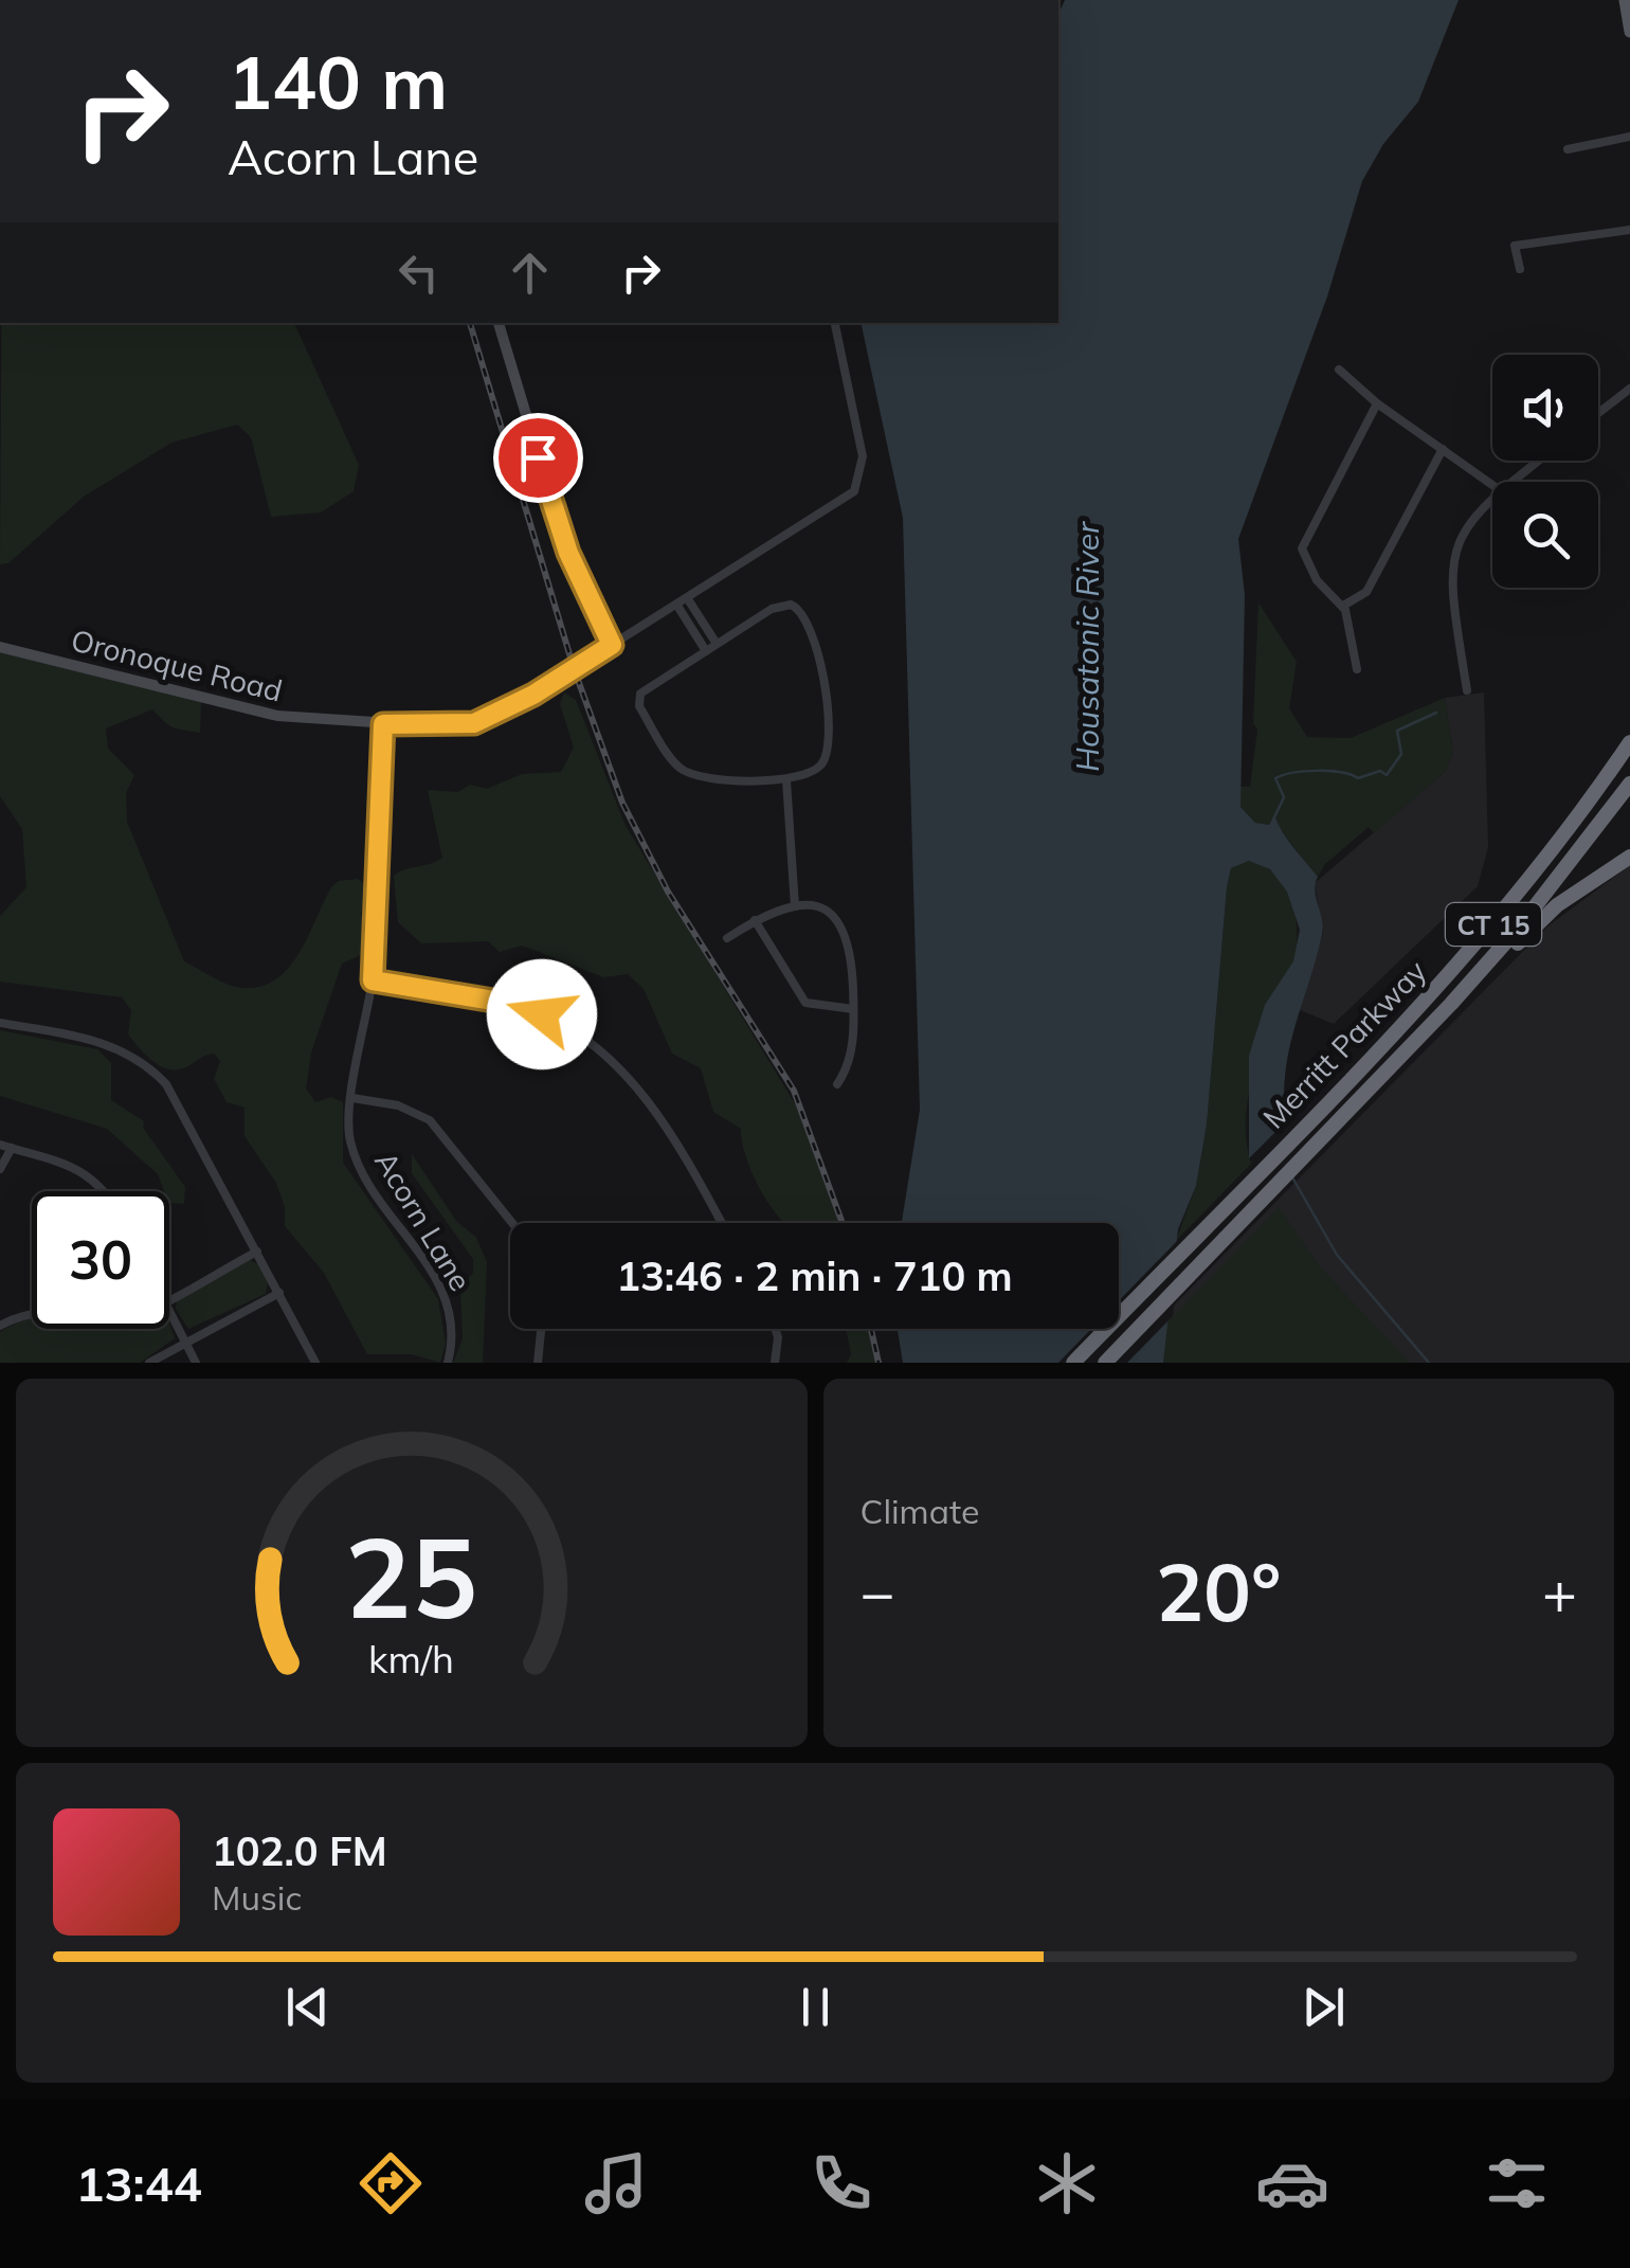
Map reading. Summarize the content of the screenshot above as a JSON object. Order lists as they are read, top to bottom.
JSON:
{
  "streets": {
    "highway": ["CT 15", "Merritt Parkway"],
    "street": ["Oronoque Road", "Acorn Lane"]
  },
  "crossings": [
    ["Oronoque Road", "Acorn Lane"]
  ],
  "water": ["Housatonic River"],
  "page": {
    "turn": ["140 m", "Acorn Lane"],
    "limit": "30",
    "trip": "13:46 · 2 min · 710 m",
    "tile": "Climate",
    "heat": ["−", "20°", "+"],
    "song": ["102.0 FM", "Music"],
    "tabs": "13:44",
    "gauge": ["25", "km/h"]
  }
}
